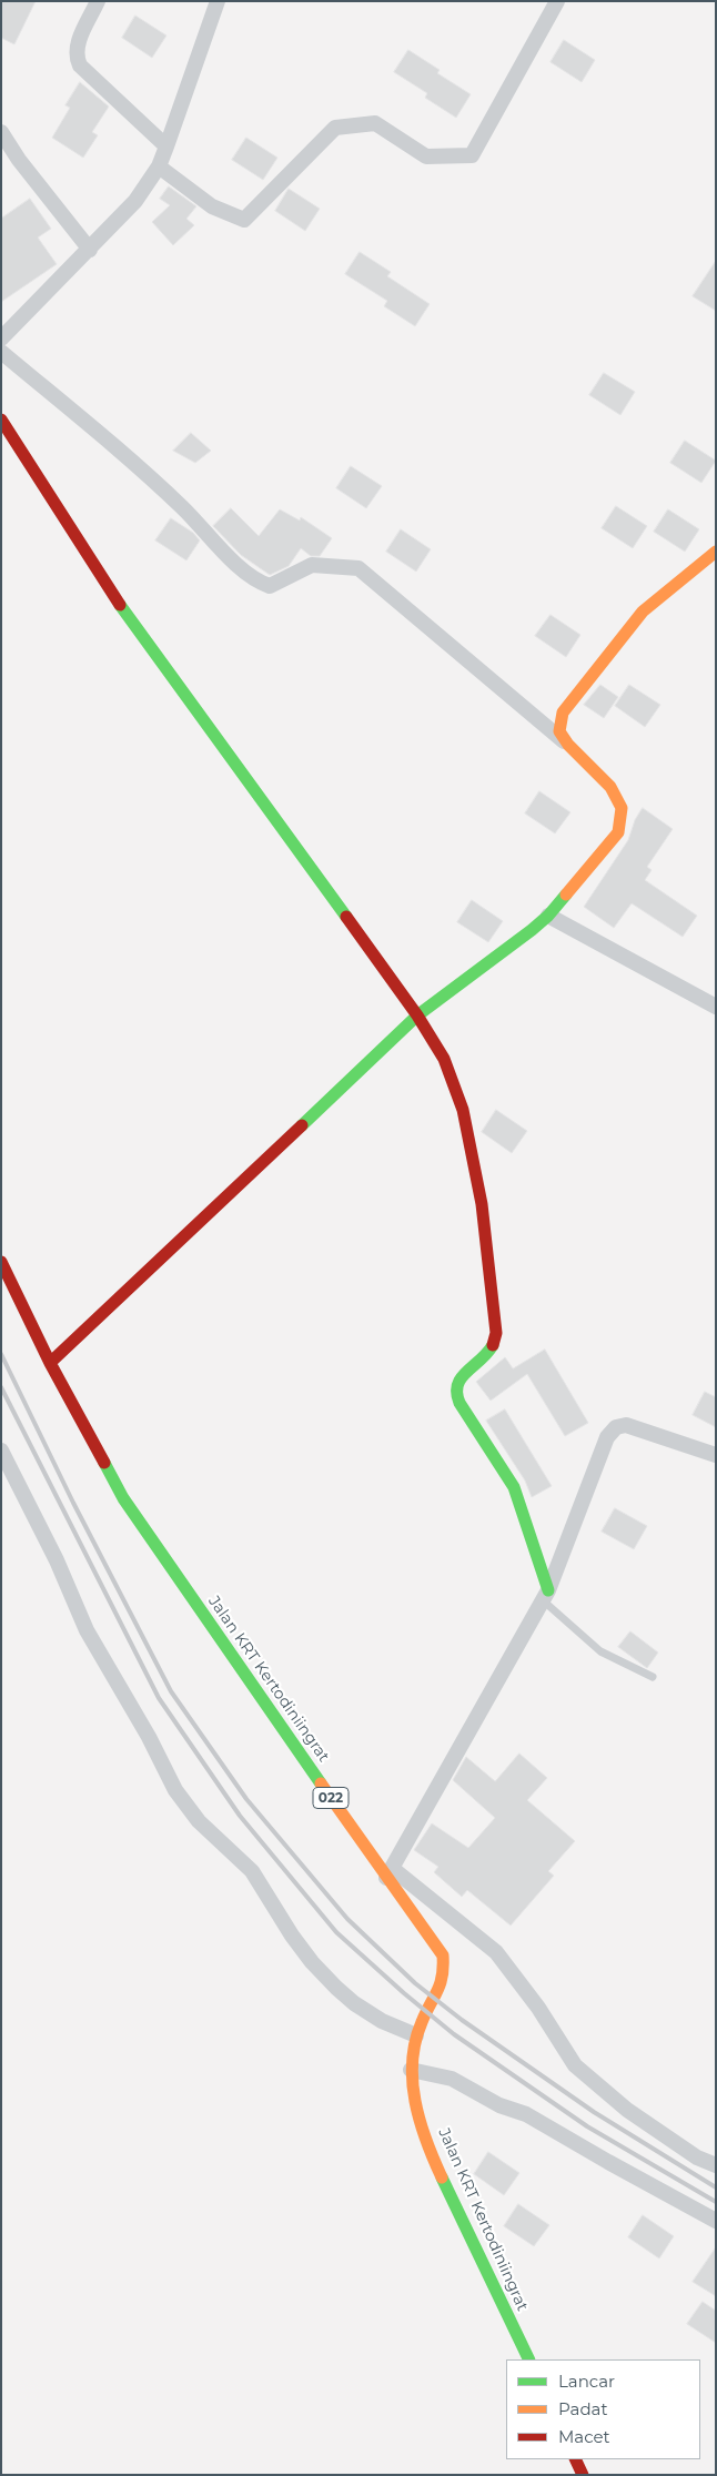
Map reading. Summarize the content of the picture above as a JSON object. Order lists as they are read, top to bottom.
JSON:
{
  "streets": {
    "street": ["Jalan KRT Kertodiniingrat", "022"]
  },
  "legend": ["Lancar", "Padat", "Macet"]
}
